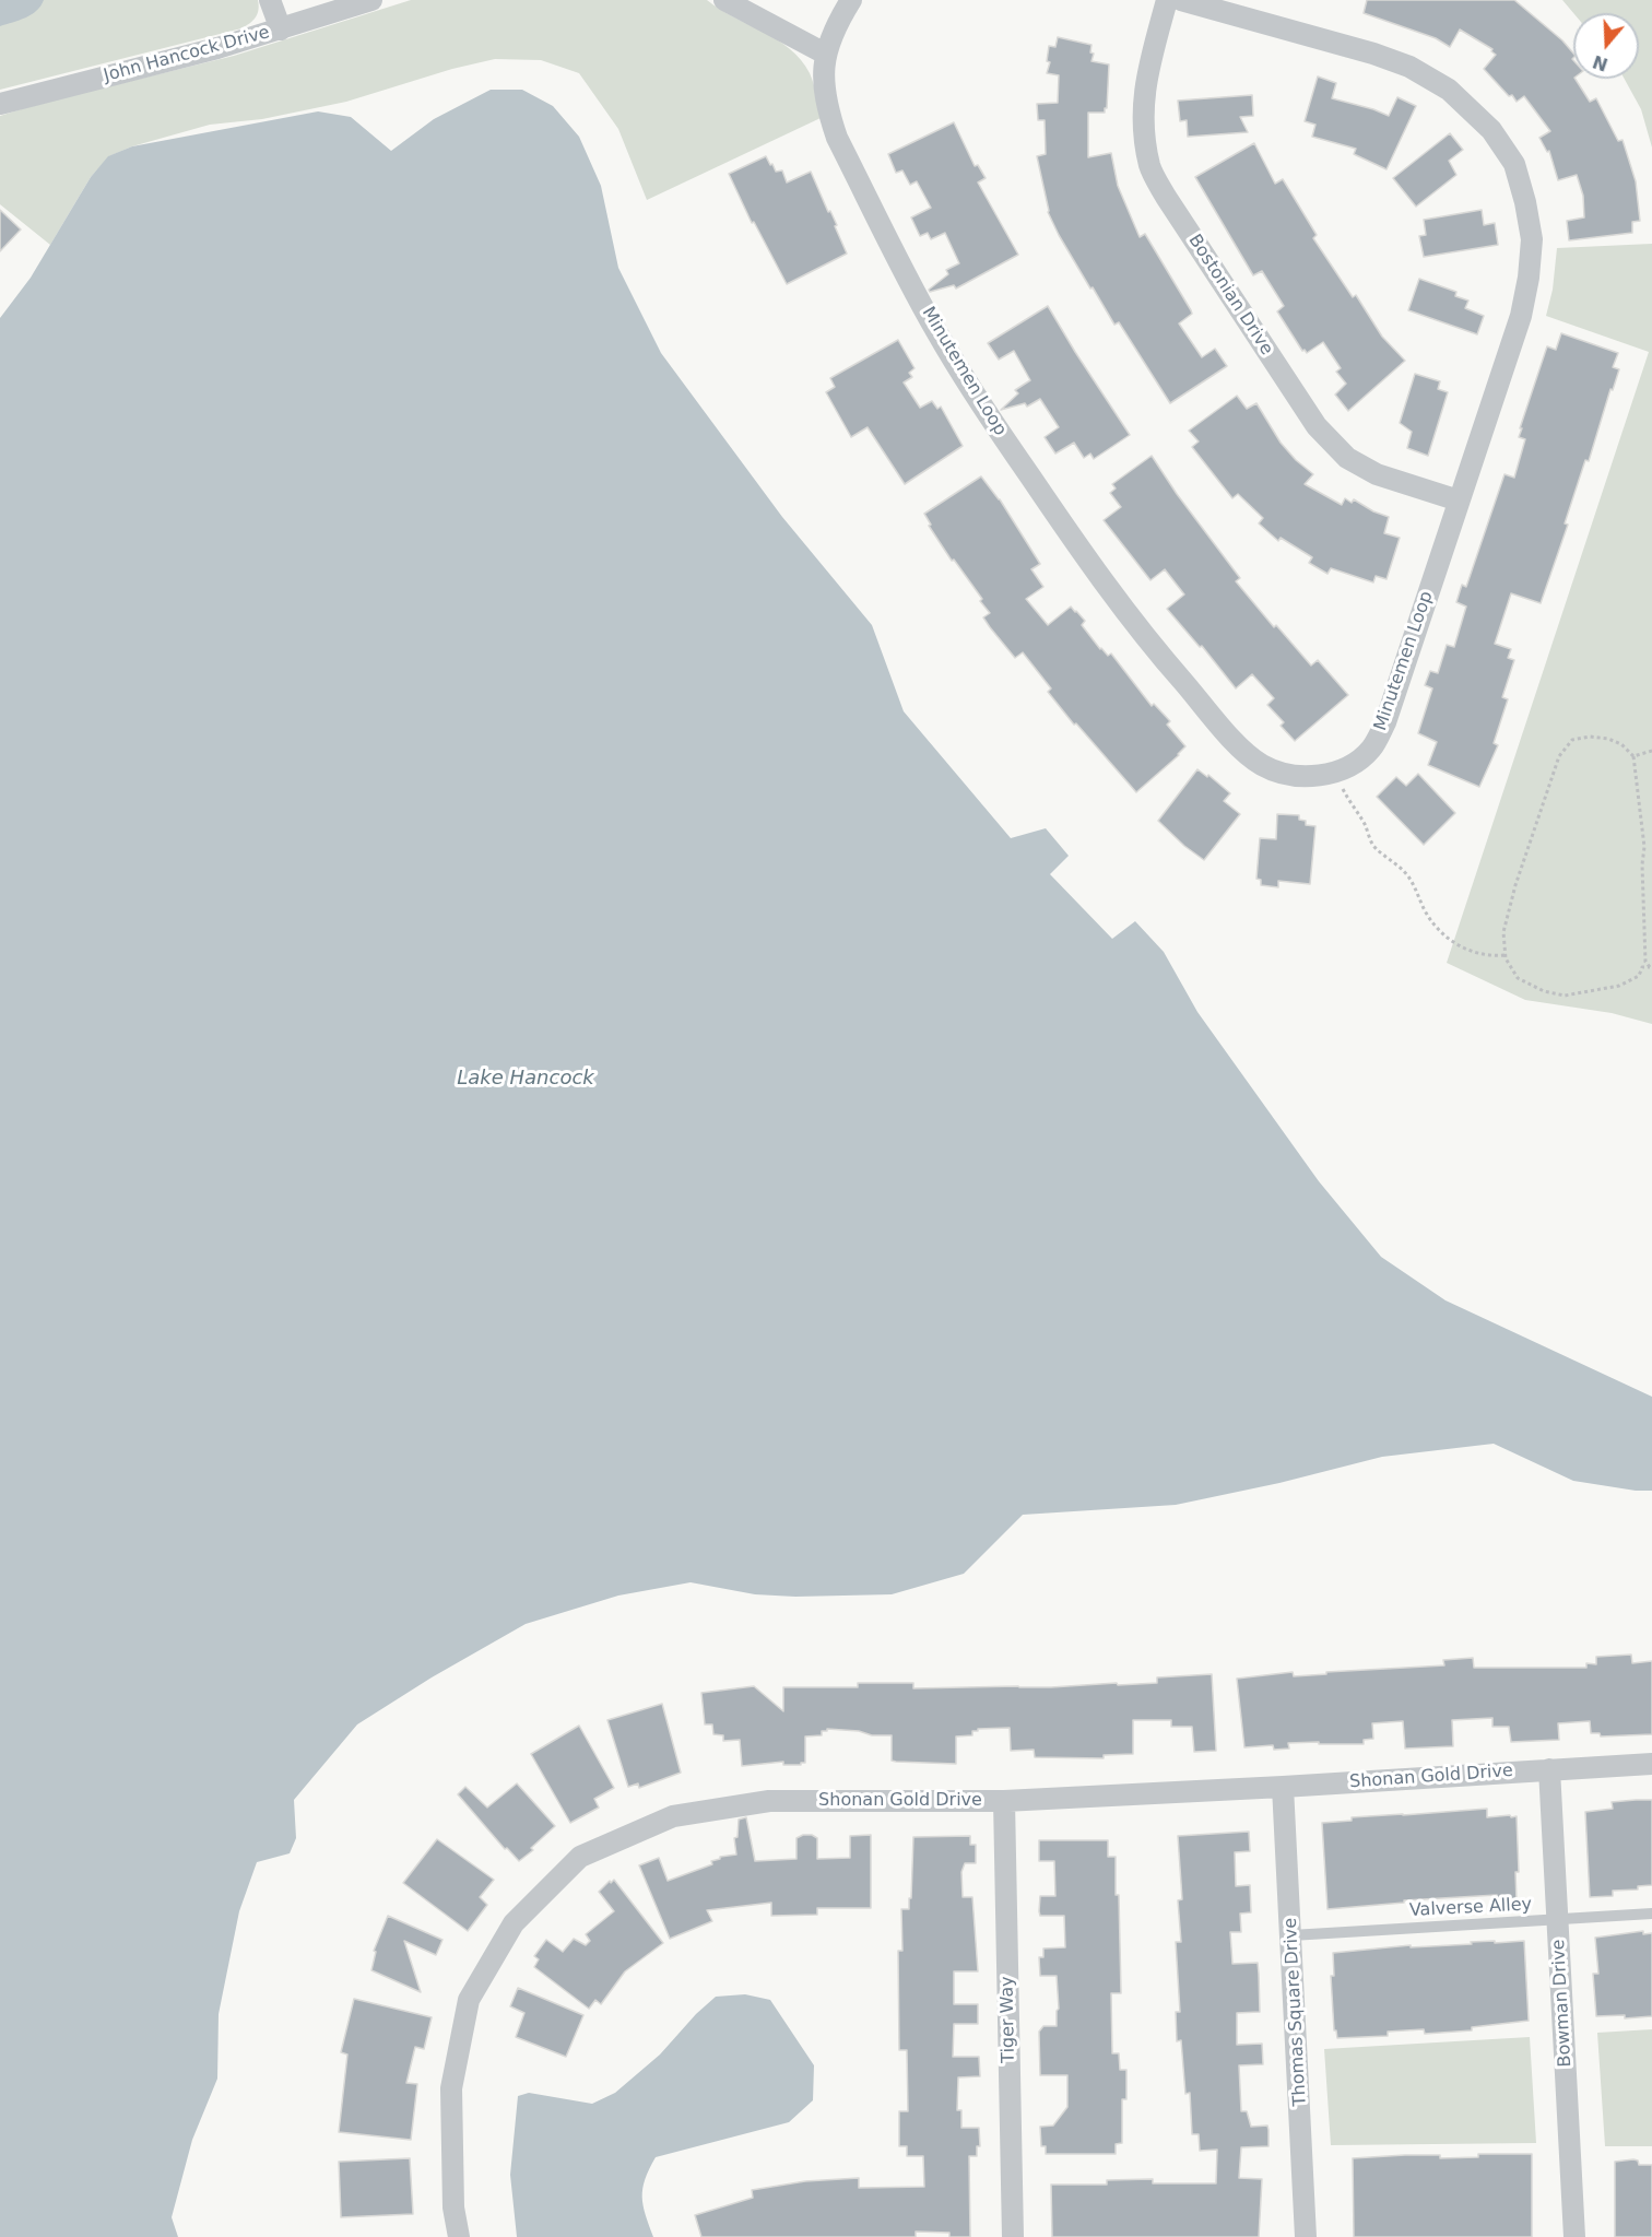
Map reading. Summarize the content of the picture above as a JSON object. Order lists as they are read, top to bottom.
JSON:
{
  "streets": {
    "street": [
      "John Hancock Drive",
      "Bostonian Drive",
      "Minutemen Loop",
      "Shonan Gold Drive",
      "Bowman Drive",
      "Thomas Square Drive",
      "Tiger Way"
    ],
    "lane": ["Valverse Alley"]
  },
  "crossings": [
    ["Bostonian Drive", "Minutemen Loop"],
    ["Shonan Gold Drive", "Bowman Drive"],
    ["Shonan Gold Drive", "Thomas Square Drive"],
    ["Shonan Gold Drive", "Tiger Way"],
    ["Valverse Alley", "Bowman Drive"],
    ["Valverse Alley", "Thomas Square Drive"]
  ],
  "water": ["Lake Hancock"],
  "north": "bottom"
}
